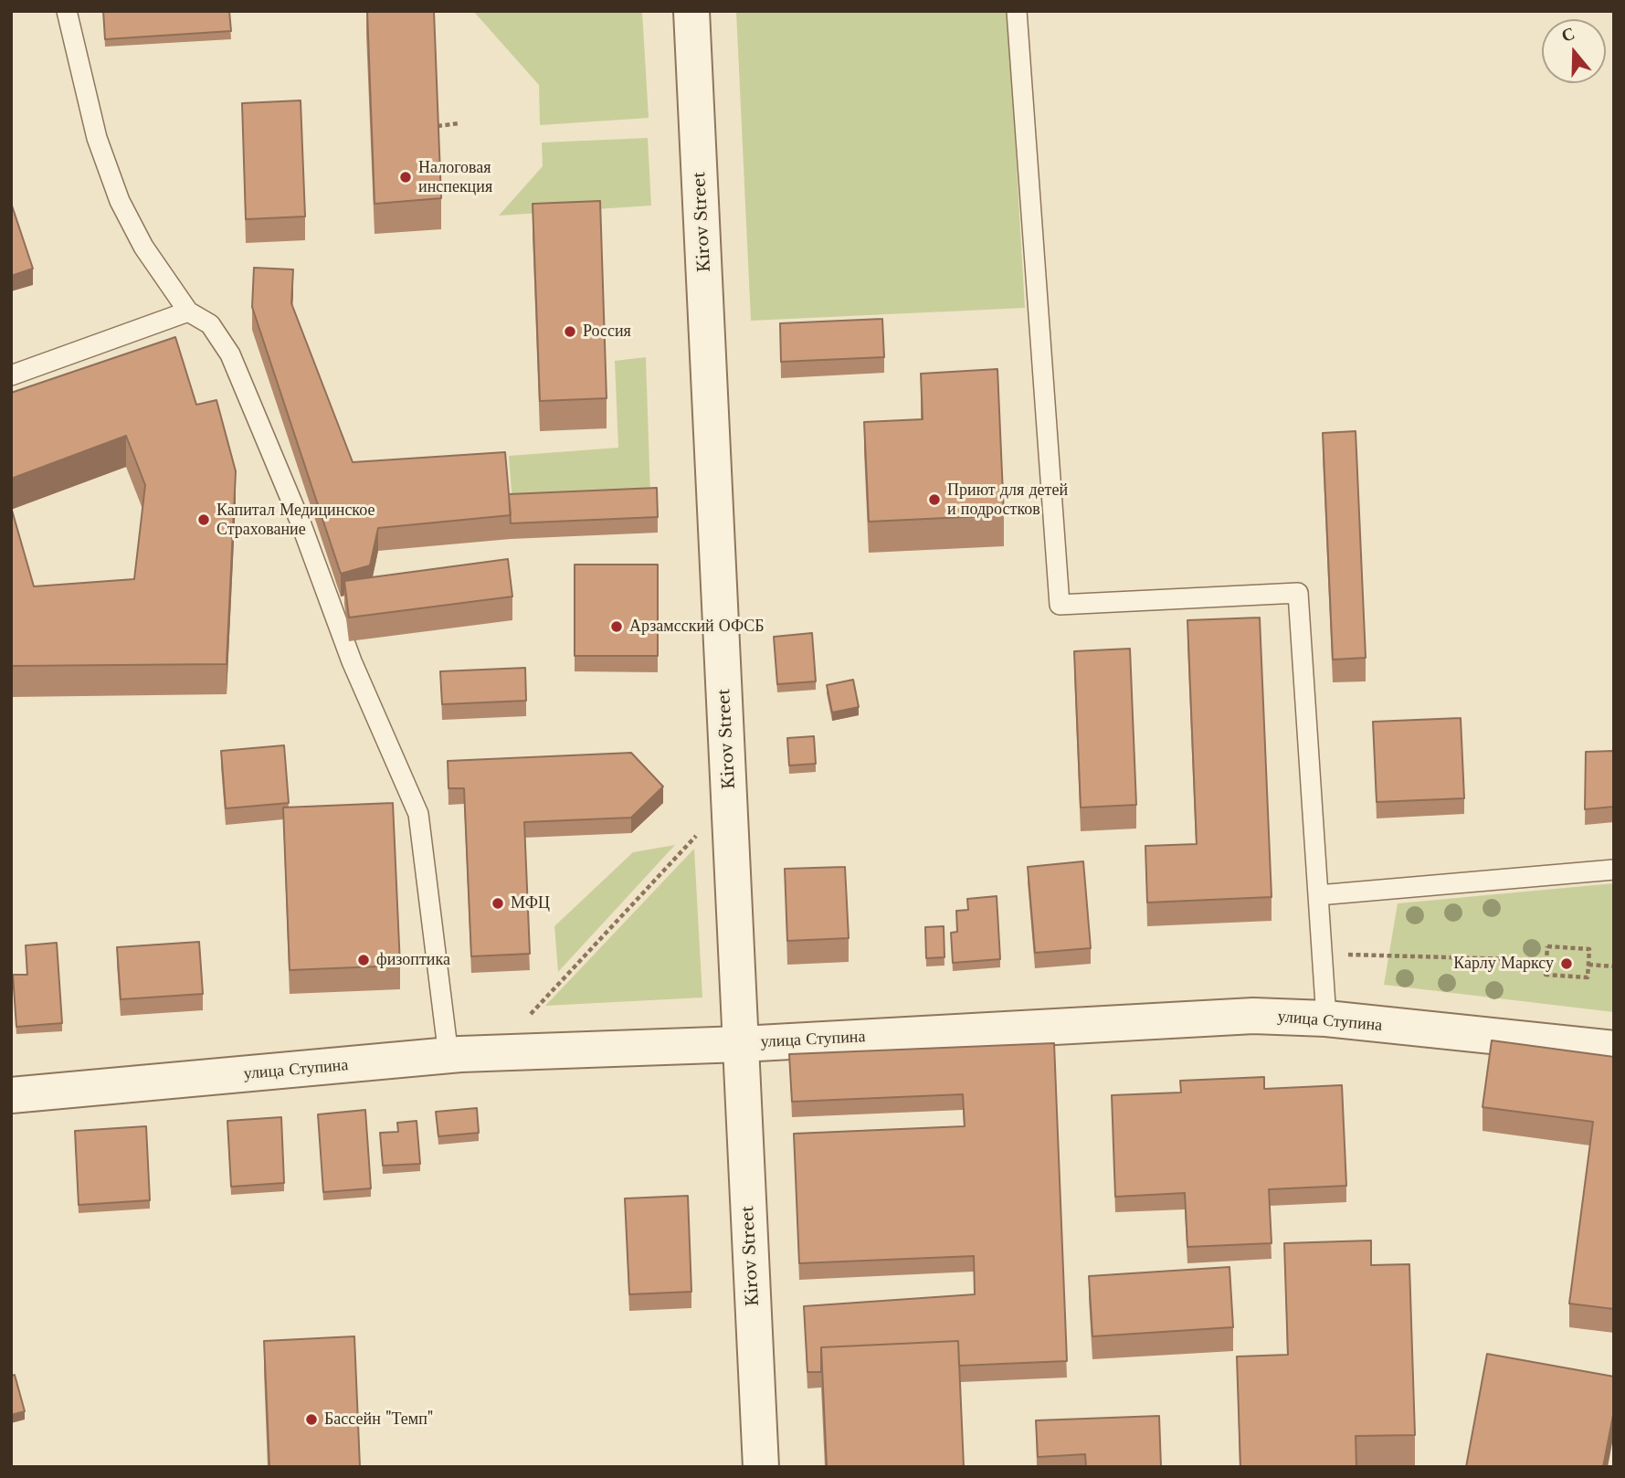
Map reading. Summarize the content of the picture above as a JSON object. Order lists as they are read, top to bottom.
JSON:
{
  "streets": {
    "street": ["Kirov Street", "улица Ступина"]
  },
  "crossings": [
    ["Kirov Street", "улица Ступина"]
  ],
  "places": [
    "Налоговая инспекция",
    "Россия",
    "Приют для детей и подростков",
    "Капитал Медицинское Страхование",
    "Арзамсский ОФСБ",
    "МФЦ",
    "физоптика",
    "Карлу Марксу",
    "Бассейн \"Темп\""
  ],
  "north": "top"
}
